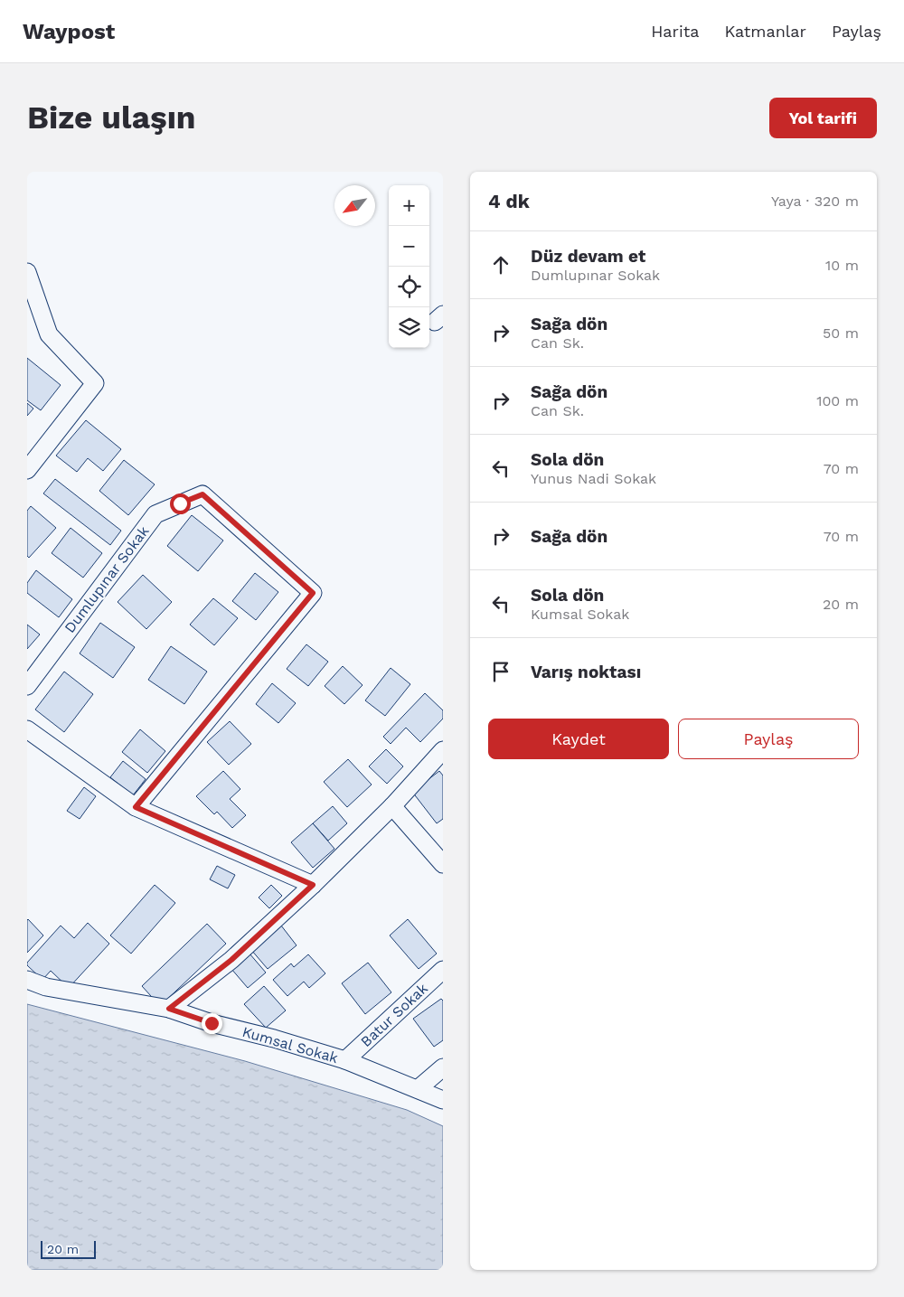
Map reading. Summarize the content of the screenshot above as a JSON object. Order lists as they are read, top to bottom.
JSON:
{
  "streets": {
    "street": ["Dumlupınar Sokak", "Batur Sokak", "Kumsal Sokak"]
  },
  "crossings": [
    ["Batur Sokak", "Kumsal Sokak"]
  ],
  "scale_bar": "20 m",
  "north": "bottom left",
  "page": {
    "header": "Waypost",
    "nav": ["Harita", "Katmanlar", "Paylaş"],
    "buttons": [
      "Yol tarifi",
      ["Kaydet", "Paylaş"]
    ],
    "title": "Bize ulaşın",
    "heading": ["4 dk", "Yaya · 320 m"],
    "map_buttons": ["+", "−"],
    "list": [
      ["Düz devam et", "Dumlupınar Sokak", "10 m"],
      ["Sağa dön", "Can Sk.", "50 m"],
      ["Sağa dön", "Can Sk.", "100 m"],
      ["Sola dön", "Yunus Nadi Sokak", "70 m"],
      ["Sağa dön", "70 m"],
      ["Sola dön", "Kumsal Sokak", "20 m"],
      "Varış noktası"
    ],
    "scale": "20 m"
  }
}
